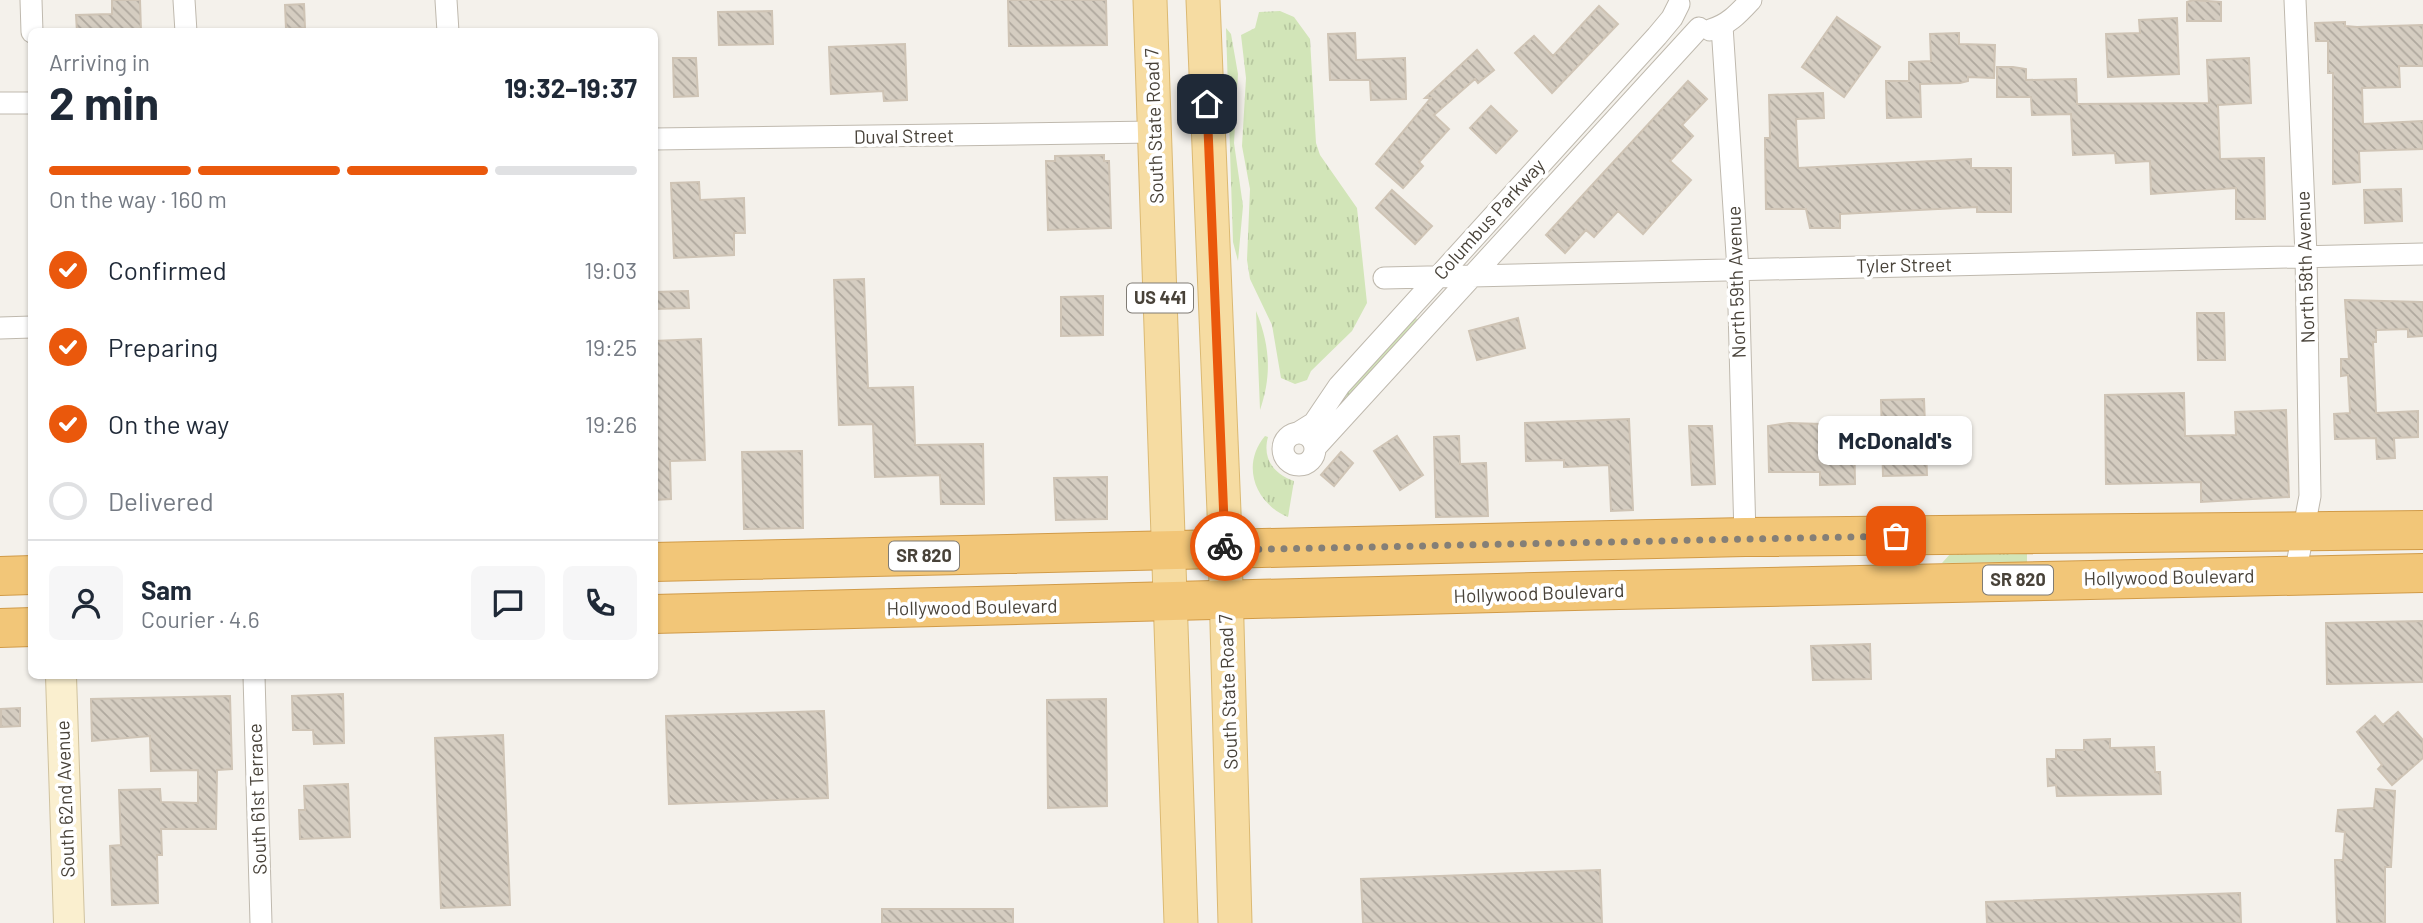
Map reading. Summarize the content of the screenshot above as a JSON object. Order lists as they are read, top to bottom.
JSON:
{
  "streets": {
    "highway": ["SR 820", "Hollywood Boulevard"],
    "main road": ["South State Road 7", "US 441"],
    "street": [
      "Duval Street",
      "Columbus Parkway",
      "Tyler Street",
      "North 58th Avenue",
      "North 59th Avenue",
      "South 62nd Avenue",
      "South 61st Terrace"
    ]
  },
  "crossings": [
    ["South State Road 7", "Duval Street"],
    ["South State Road 7", "SR 820"],
    ["South State Road 7", "Hollywood Boulevard"],
    ["Columbus Parkway", "Tyler Street"],
    ["Tyler Street", "North 58th Avenue"],
    ["Tyler Street", "North 59th Avenue"],
    ["North 58th Avenue", "SR 820"],
    ["North 58th Avenue", "Hollywood Boulevard"],
    ["North 59th Avenue", "SR 820"]
  ],
  "places": ["McDonald's"],
  "page": {
    "heading": ["2 min", "Arriving in", "19:32–19:37"],
    "panel": ["Sam", "Courier · 4.6"],
    "bar": "On the way · 160 m",
    "list": [
      ["Confirmed", "19:03"],
      ["Preparing", "19:25"],
      ["On the way", "19:26"],
      "Delivered"
    ],
    "bubble": "McDonald's"
  }
}
